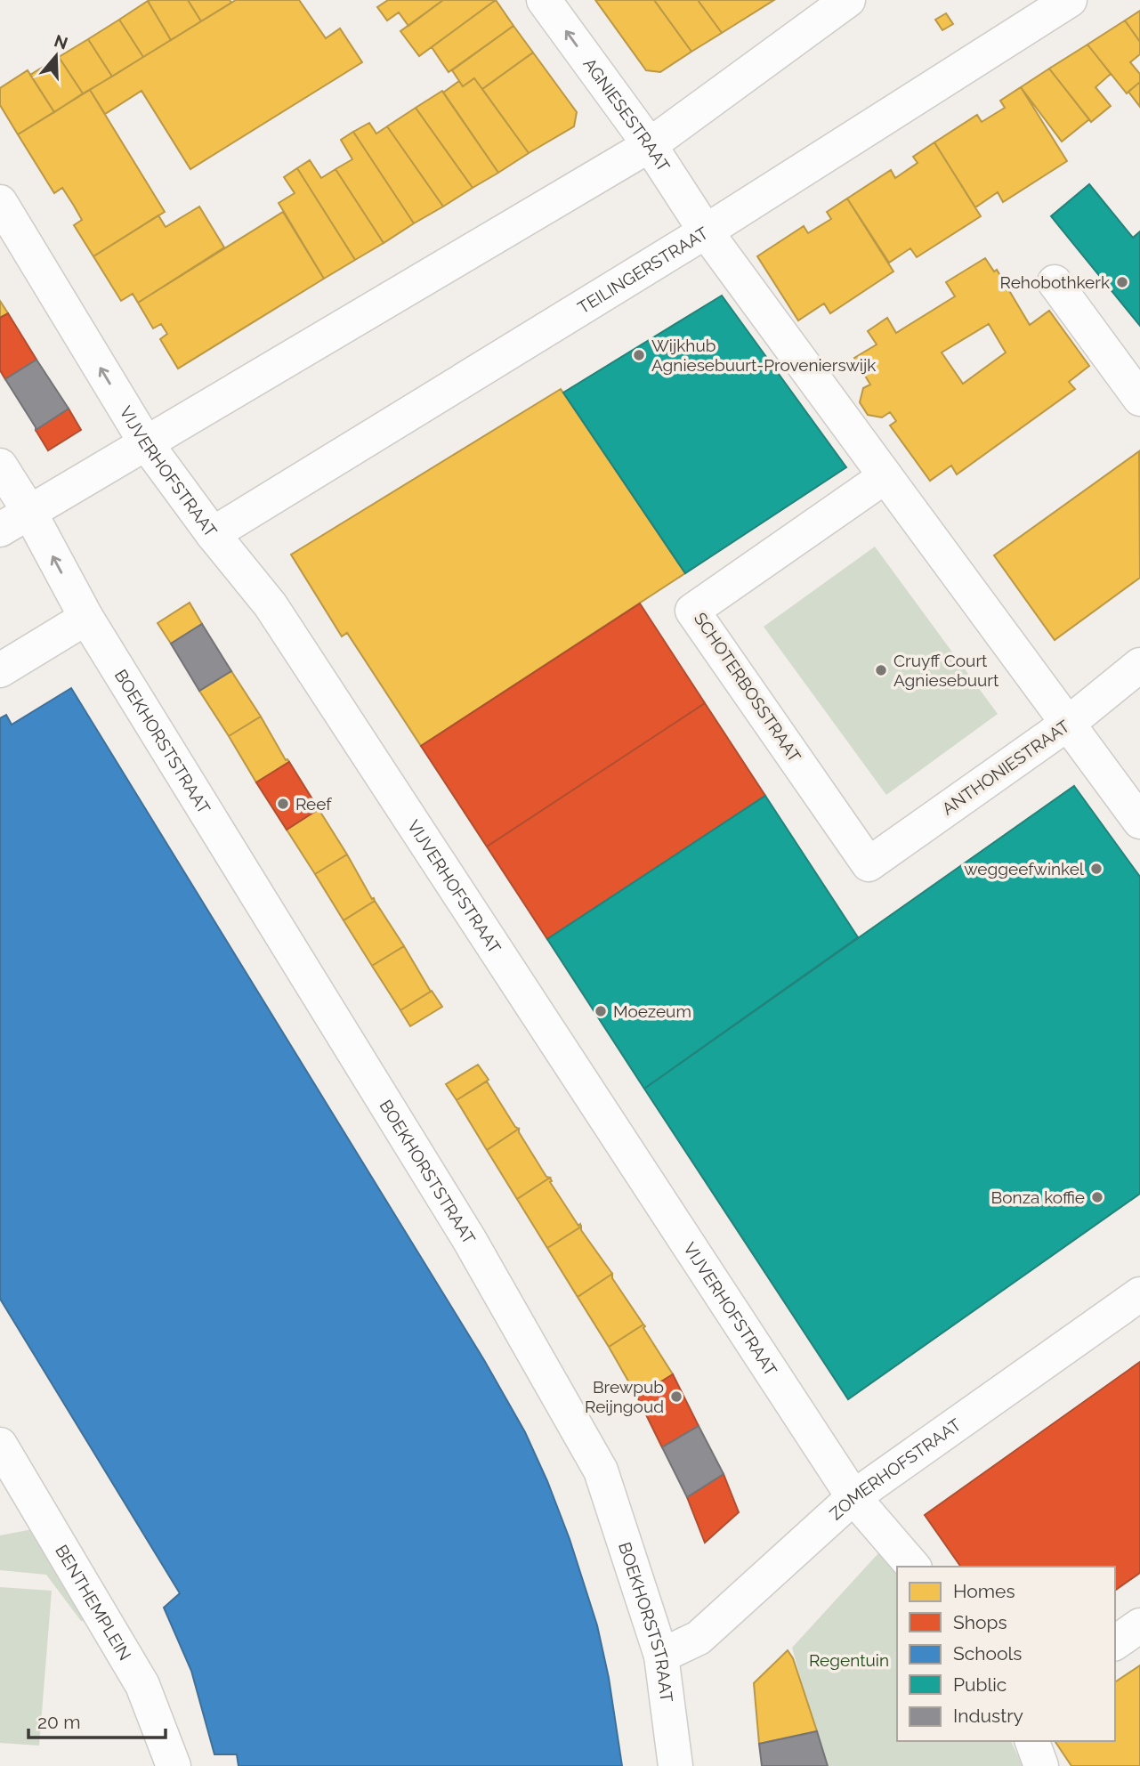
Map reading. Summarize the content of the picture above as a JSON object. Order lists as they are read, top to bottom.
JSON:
{
  "streets": {
    "street": [
      "AGNIESESTRAAT",
      "TEILINGERSTRAAT",
      "VIJVERHOFSTRAAT",
      "SCHOTERBOSSTRAAT",
      "BOEKHORSTSTRAAT",
      "ANTHONIESTRAAT",
      "ZOMERHOFSTRAAT",
      "BENTHEMPLEIN"
    ]
  },
  "crossings": [
    ["AGNIESESTRAAT", "TEILINGERSTRAAT"],
    ["TEILINGERSTRAAT", "VIJVERHOFSTRAAT"],
    ["VIJVERHOFSTRAAT", "ZOMERHOFSTRAAT"],
    ["SCHOTERBOSSTRAAT", "ANTHONIESTRAAT"],
    ["BOEKHORSTSTRAAT", "ZOMERHOFSTRAAT"]
  ],
  "one_way": ["AGNIESESTRAAT"],
  "parks": ["Regentuin"],
  "places": [
    "Rehobothkerk",
    "Wijkhub Agniesebuurt-Provenierswijk",
    "Cruyff Court Agniesebuurt",
    "Reef",
    "weggeefwinkel",
    "Moezeum",
    "Bonza koffie",
    "Brewpub Reijngoud"
  ],
  "legend": [
    "Homes",
    "Shops",
    "Schools",
    "Public",
    "Industry"
  ],
  "scale_bar": "20 m",
  "north": "top"
}
